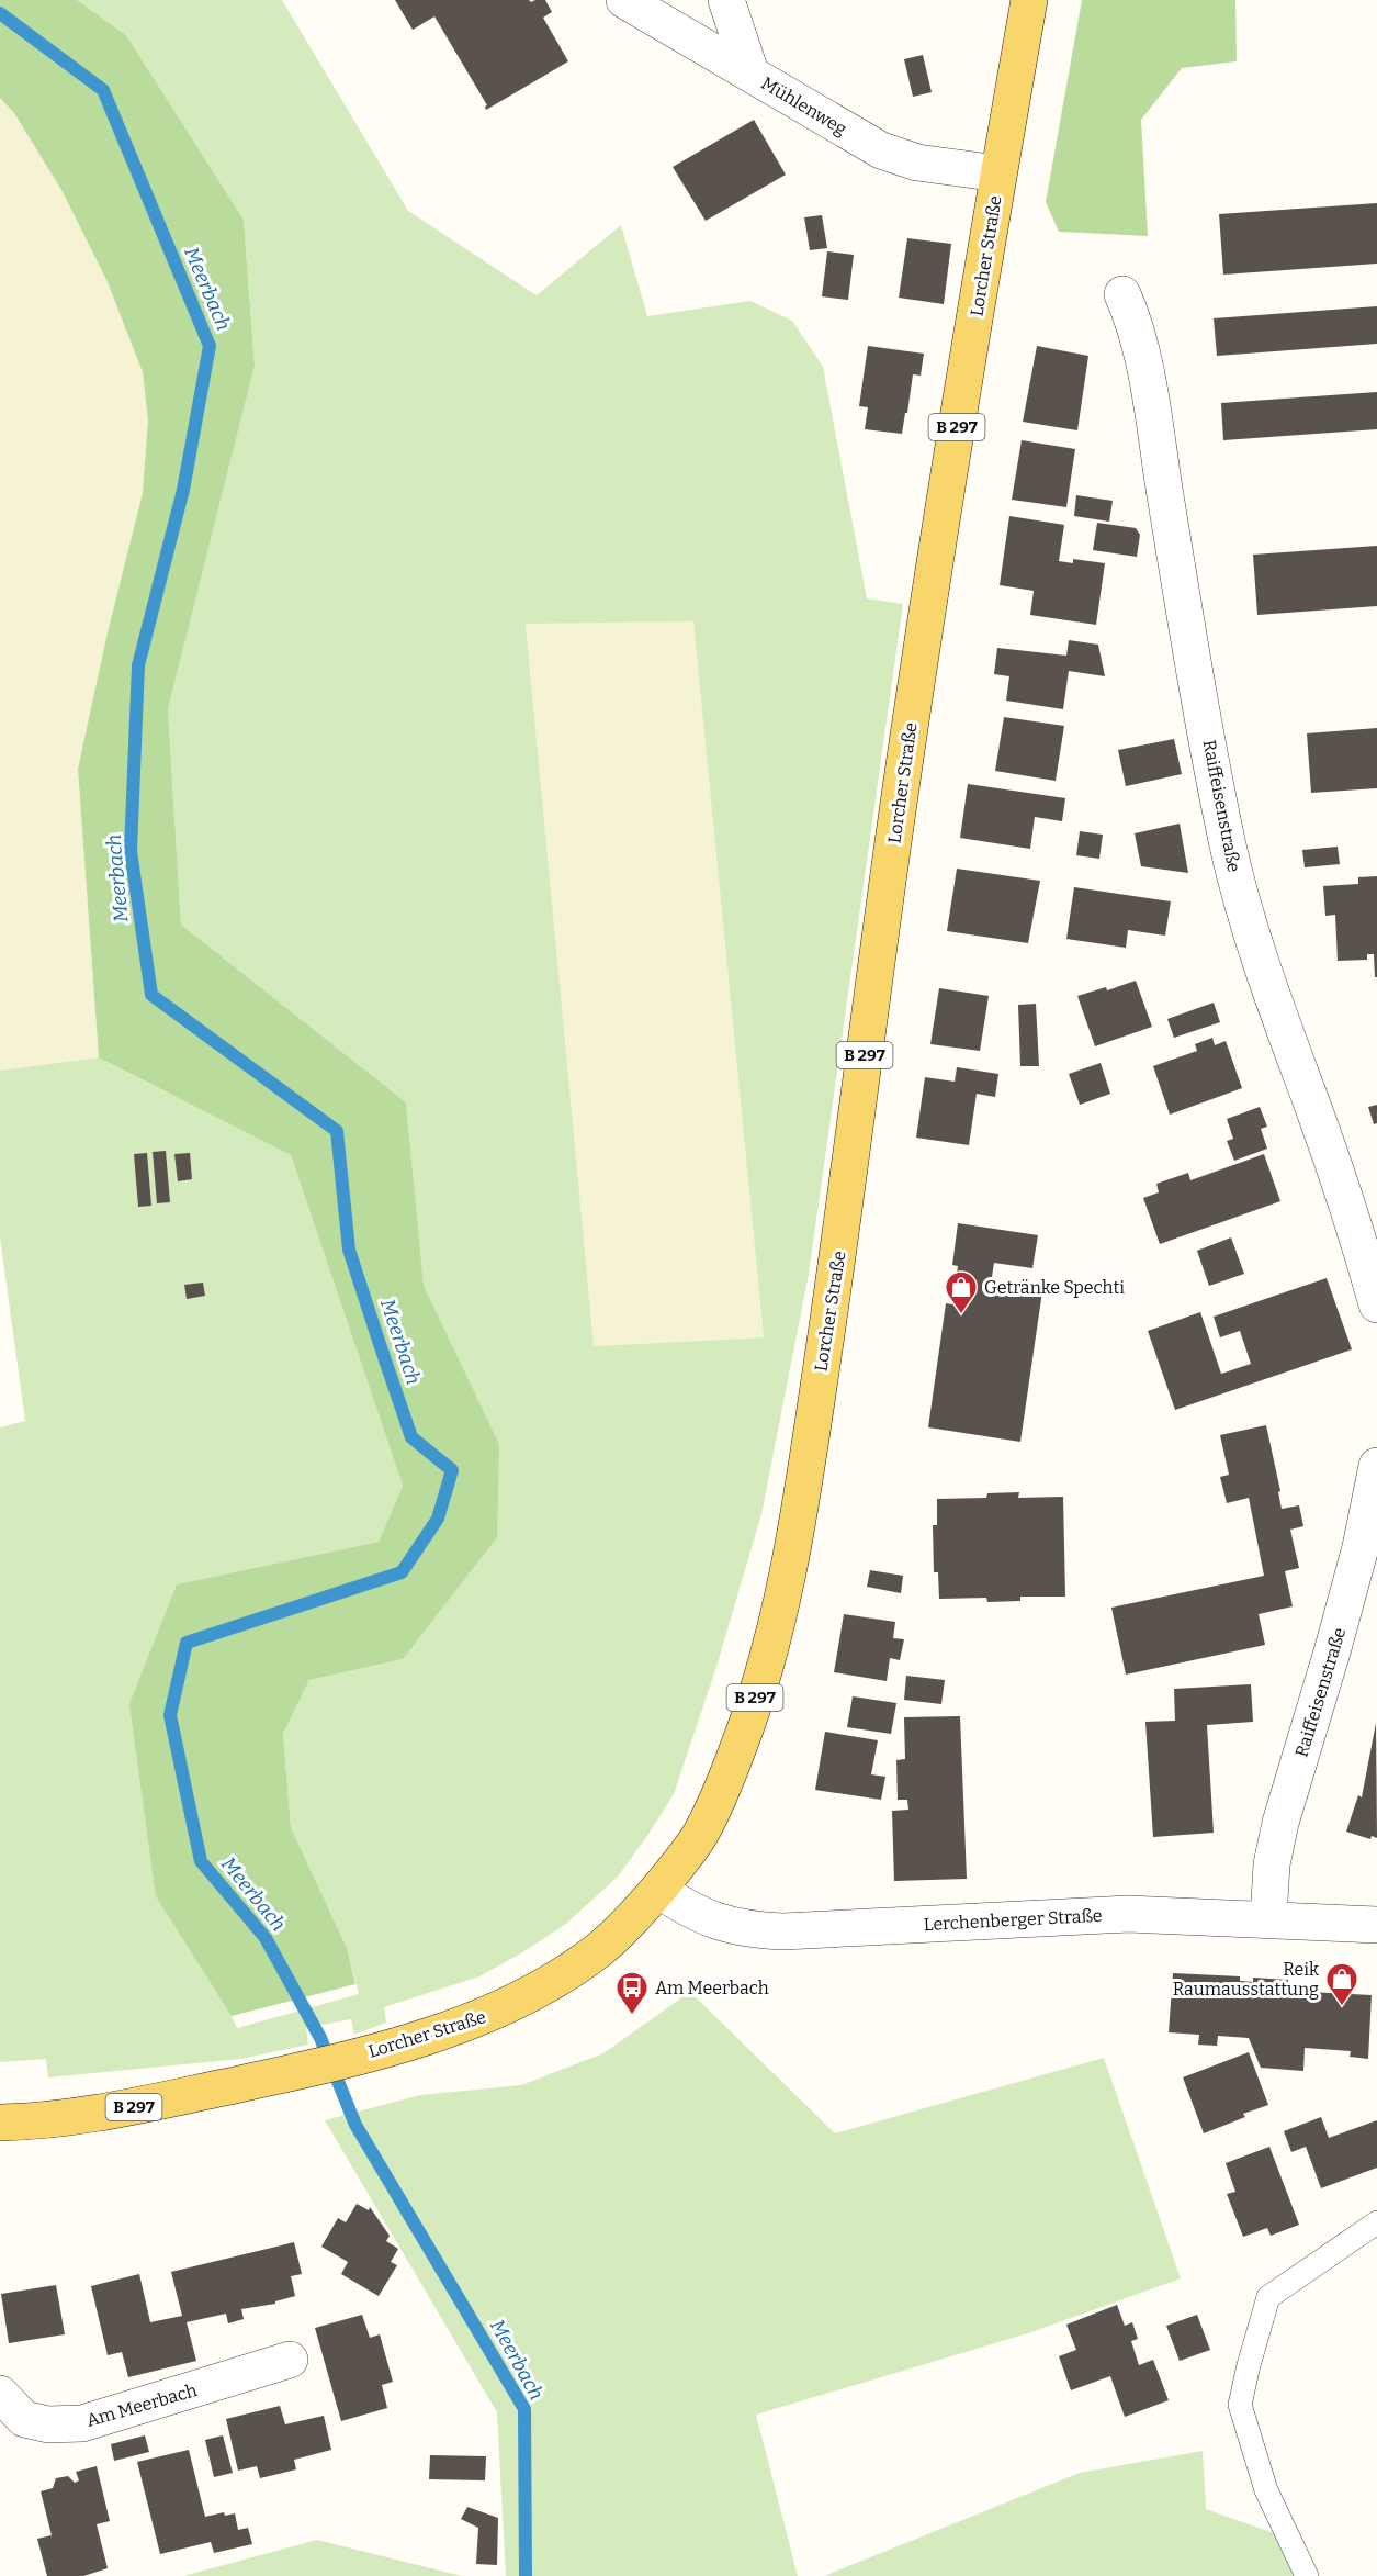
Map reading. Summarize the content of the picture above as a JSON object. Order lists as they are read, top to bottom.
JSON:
{
  "streets": {
    "main road": ["Lorcher Straße", "B 297"],
    "street": [
      "Mühlenweg",
      "Raiffeisenstraße",
      "Lerchenberger Straße",
      "Am Meerbach"
    ]
  },
  "crossings": [
    ["Mühlenweg", "Lorcher Straße"],
    ["Lorcher Straße", "Lerchenberger Straße"],
    ["Raiffeisenstraße", "Lerchenberger Straße"]
  ],
  "water": ["Meerbach"],
  "places": {
    "shop": ["Getränke Spechti", "Reik Raumausstattung"],
    "bus stop": ["Am Meerbach"]
  }
}
